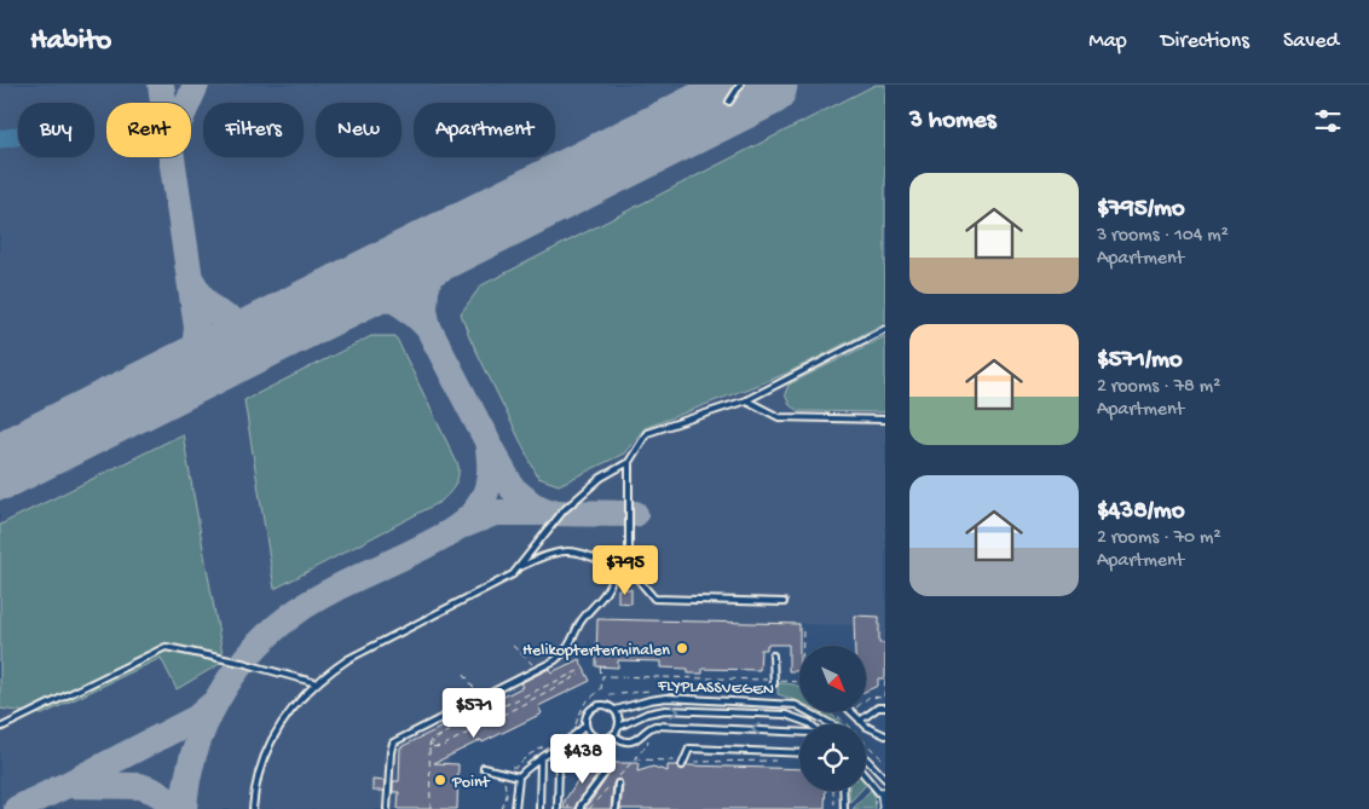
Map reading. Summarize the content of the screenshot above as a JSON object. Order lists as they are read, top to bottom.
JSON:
{
  "streets": {
    "lane": ["FLYPLASSVEGEN"]
  },
  "places": ["Helikopterterminalen", "Point"],
  "north": "bottom right",
  "page": {
    "header": "Habito",
    "nav": ["Map", "Directions", "Saved"],
    "heading": "3 homes",
    "chip": [
      "Buy",
      "Rent",
      "Filters",
      "New",
      "Apartment"
    ],
    "list": [
      {
        "name": "$795/mo",
        "note": "3 rooms · 104 m² · Apartment"
      },
      {
        "name": "$571/mo",
        "note": "2 rooms · 78 m² · Apartment"
      },
      {
        "name": "$438/mo",
        "note": "2 rooms · 70 m² · Apartment"
      }
    ],
    "price": ["$795", "$571", "$438"]
  }
}
